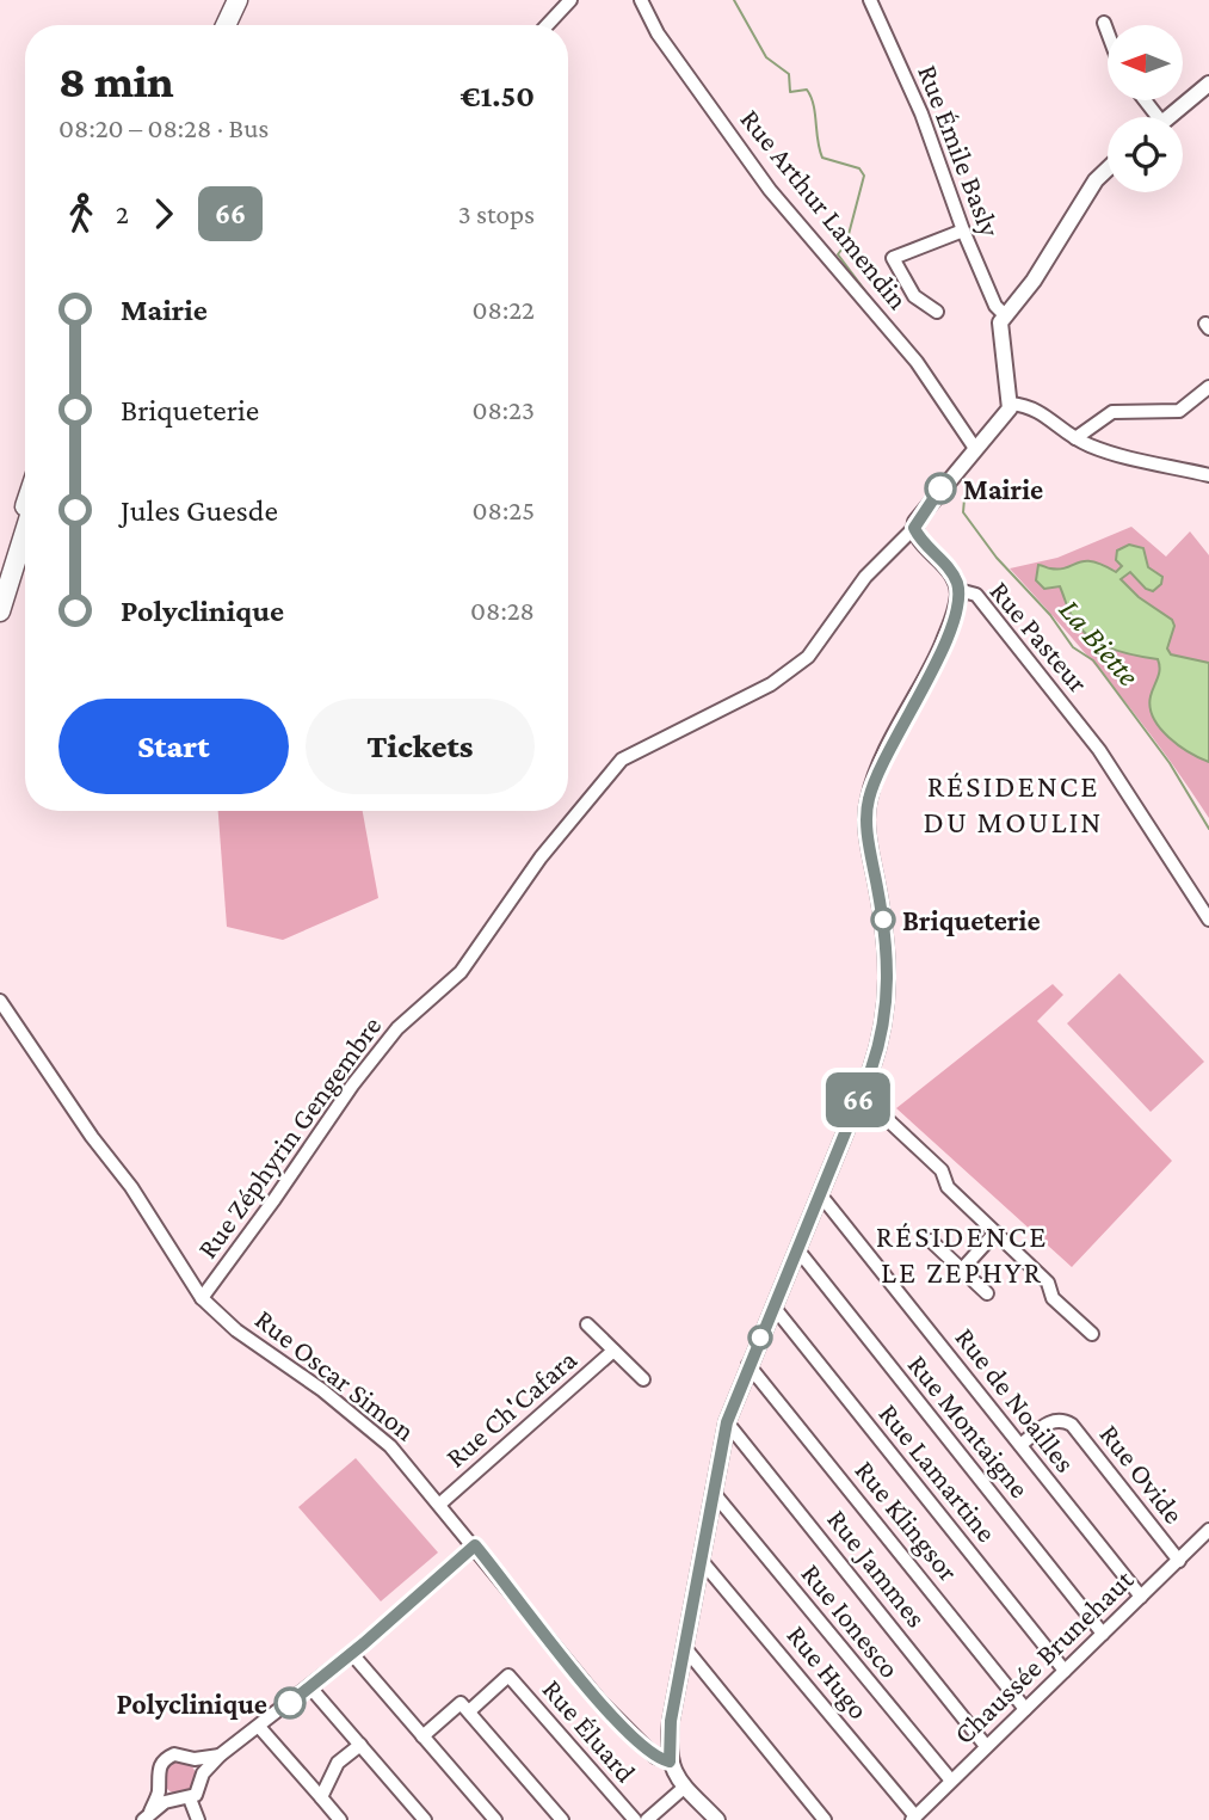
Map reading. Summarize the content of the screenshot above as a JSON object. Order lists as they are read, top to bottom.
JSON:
{
  "streets": {
    "main road": ["Rue Pasteur"],
    "street": [
      "Rue Émile Basly",
      "Rue Arthur Lamendin",
      "Rue Zéphyrin Gengembre",
      "Rue Oscar Simon",
      "Rue de Noailles",
      "Rue Ch'Cafara",
      "Rue Montaigne",
      "Rue Lamartine",
      "Rue Ovide",
      "Rue Klingsor",
      "Rue Jammes",
      "Rue Ionesco",
      "Chaussée Brunehaut",
      "Rue Hugo",
      "Rue Éluard"
    ]
  },
  "crossings": [
    ["Rue Pasteur", "Rue Zéphyrin Gengembre"],
    ["Rue Zéphyrin Gengembre", "Rue Oscar Simon"],
    ["Rue Oscar Simon", "Rue Ch'Cafara"],
    ["Rue de Noailles", "Rue Ovide"],
    ["Rue de Noailles", "Chaussée Brunehaut"],
    ["Rue Montaigne", "Chaussée Brunehaut"],
    ["Rue Lamartine", "Chaussée Brunehaut"],
    ["Rue Ovide", "Chaussée Brunehaut"],
    ["Rue Klingsor", "Chaussée Brunehaut"],
    ["Rue Jammes", "Chaussée Brunehaut"],
    ["Rue Ionesco", "Chaussée Brunehaut"],
    ["Chaussée Brunehaut", "Rue Hugo"]
  ],
  "districts": ["RÉSIDENCE DU MOULIN", "RÉSIDENCE LE ZEPHYR"],
  "water": ["La Biette"],
  "places": ["Mairie", "Briqueterie", "Polyclinique"],
  "lines": ["bus line 66"],
  "north": "left",
  "page": {
    "on_map": "66",
    "heading": ["8 min", "08:20 – 08:28 · Bus", "€1.50"],
    "legs": ["2", "66", "3 stops"],
    "list": [
      {
        "name": "Mairie",
        "value": "08:22"
      },
      {
        "name": "Briqueterie",
        "value": "08:23"
      },
      {
        "name": "Jules Guesde",
        "value": "08:25"
      },
      {
        "name": "Polyclinique",
        "value": "08:28"
      }
    ],
    "buttons": ["Start", "Tickets"]
  }
}
